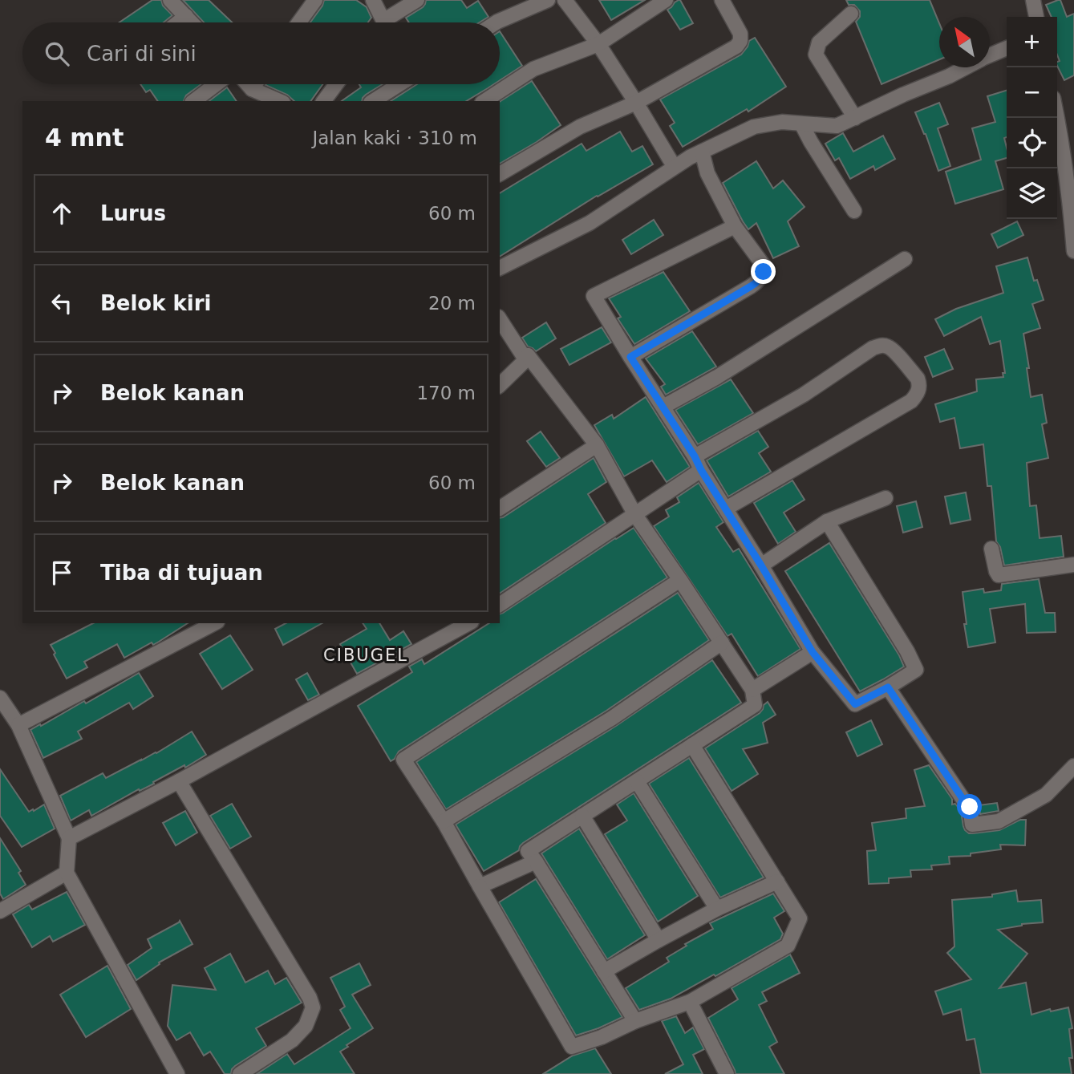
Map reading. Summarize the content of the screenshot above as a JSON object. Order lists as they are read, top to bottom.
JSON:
{
  "districts": ["CIBUGEL"],
  "north": "top left",
  "page": {
    "map_buttons": ["+", "−"],
    "search": "Cari di sini",
    "heading": ["4 mnt", "Jalan kaki · 310 m"],
    "list": [
      ["Lurus", "60 m"],
      ["Belok kiri", "20 m"],
      ["Belok kanan", "170 m"],
      ["Belok kanan", "60 m"],
      "Tiba di tujuan"
    ]
  }
}
